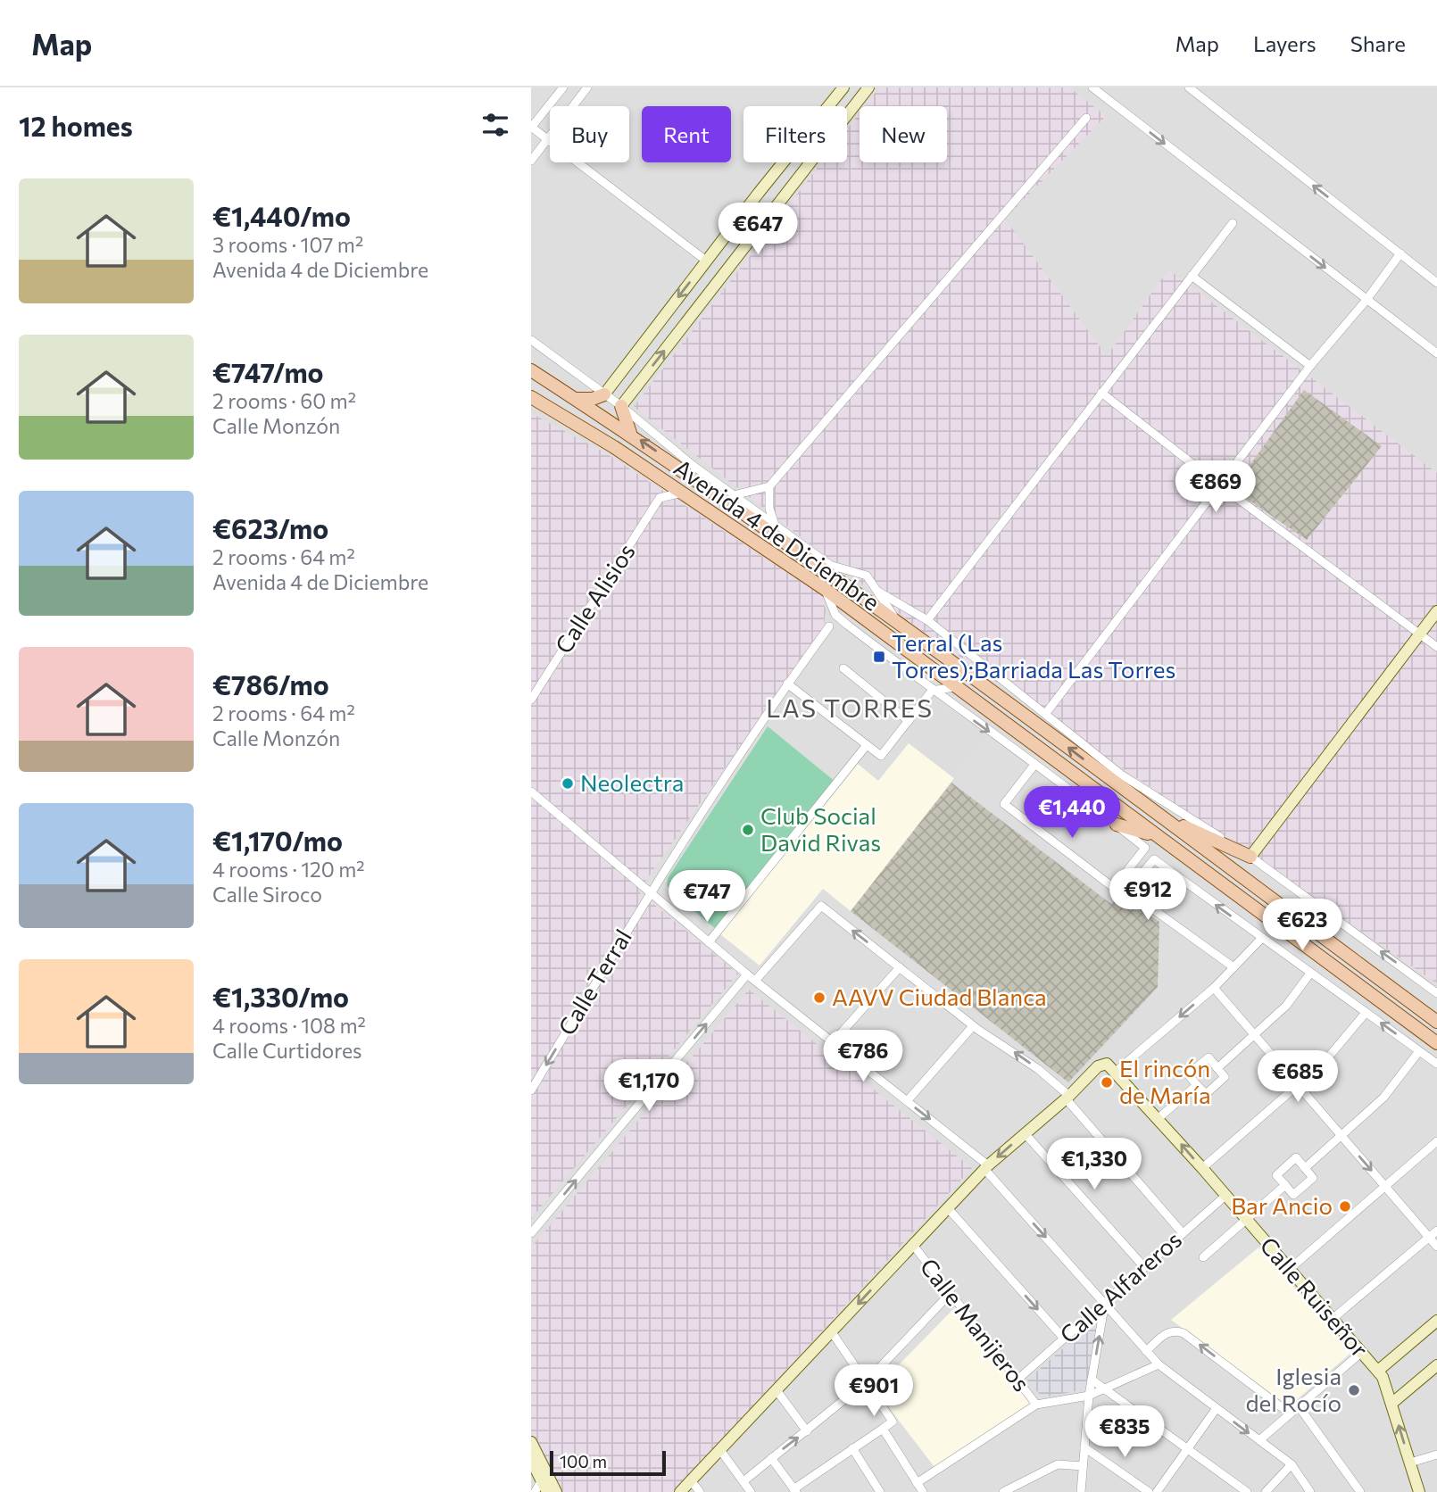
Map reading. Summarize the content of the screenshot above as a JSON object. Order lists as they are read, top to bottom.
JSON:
{
  "streets": {
    "main road": ["Avenida 4 de Diciembre"],
    "street": [
      "Calle Alisios",
      "Calle Terral",
      "Calle Alfareros",
      "Calle Ruiseñor",
      "Calle Manijeros"
    ]
  },
  "crossings": [
    ["Avenida 4 de Diciembre", "Calle Alisios"],
    ["Calle Alfareros", "Calle Ruiseñor"],
    ["Calle Alfareros", "Calle Manijeros"]
  ],
  "one_way": ["Calle Terral"],
  "districts": ["LAS TORRES"],
  "places": {
    "transit": ["Terral (Las Torres);Barriada Las Torres"],
    "other": [
      "Neolectra",
      "Club Social David Rivas",
      "AAVV Ciudad Blanca",
      "El rincón de María",
      "Bar Ancio",
      "Iglesia del Rocío"
    ]
  },
  "scale_bar": "100 m",
  "page": {
    "header": "Map",
    "nav": ["Map", "Layers", "Share"],
    "heading": "12 homes",
    "chip": [
      "Buy",
      "Rent",
      "Filters",
      "New"
    ],
    "list": [
      {
        "name": "€1,440/mo",
        "note": "3 rooms · 107 m² · Avenida 4 de Diciembre"
      },
      {
        "name": "€747/mo",
        "note": "2 rooms · 60 m² · Calle Monzón"
      },
      {
        "name": "€623/mo",
        "note": "2 rooms · 64 m² · Avenida 4 de Diciembre"
      },
      {
        "name": "€786/mo",
        "note": "2 rooms · 64 m² · Calle Monzón"
      },
      {
        "name": "€1,170/mo",
        "note": "4 rooms · 120 m² · Calle Siroco"
      },
      {
        "name": "€1,330/mo",
        "note": "4 rooms · 108 m² · Calle Curtidores"
      }
    ],
    "price": [
      "€647",
      "€869",
      "€1,440",
      "€912",
      "€747",
      "€623",
      "€786",
      "€685",
      "€1,170",
      "€1,330",
      "€901",
      "€835"
    ],
    "scale": "100 m"
  }
}
